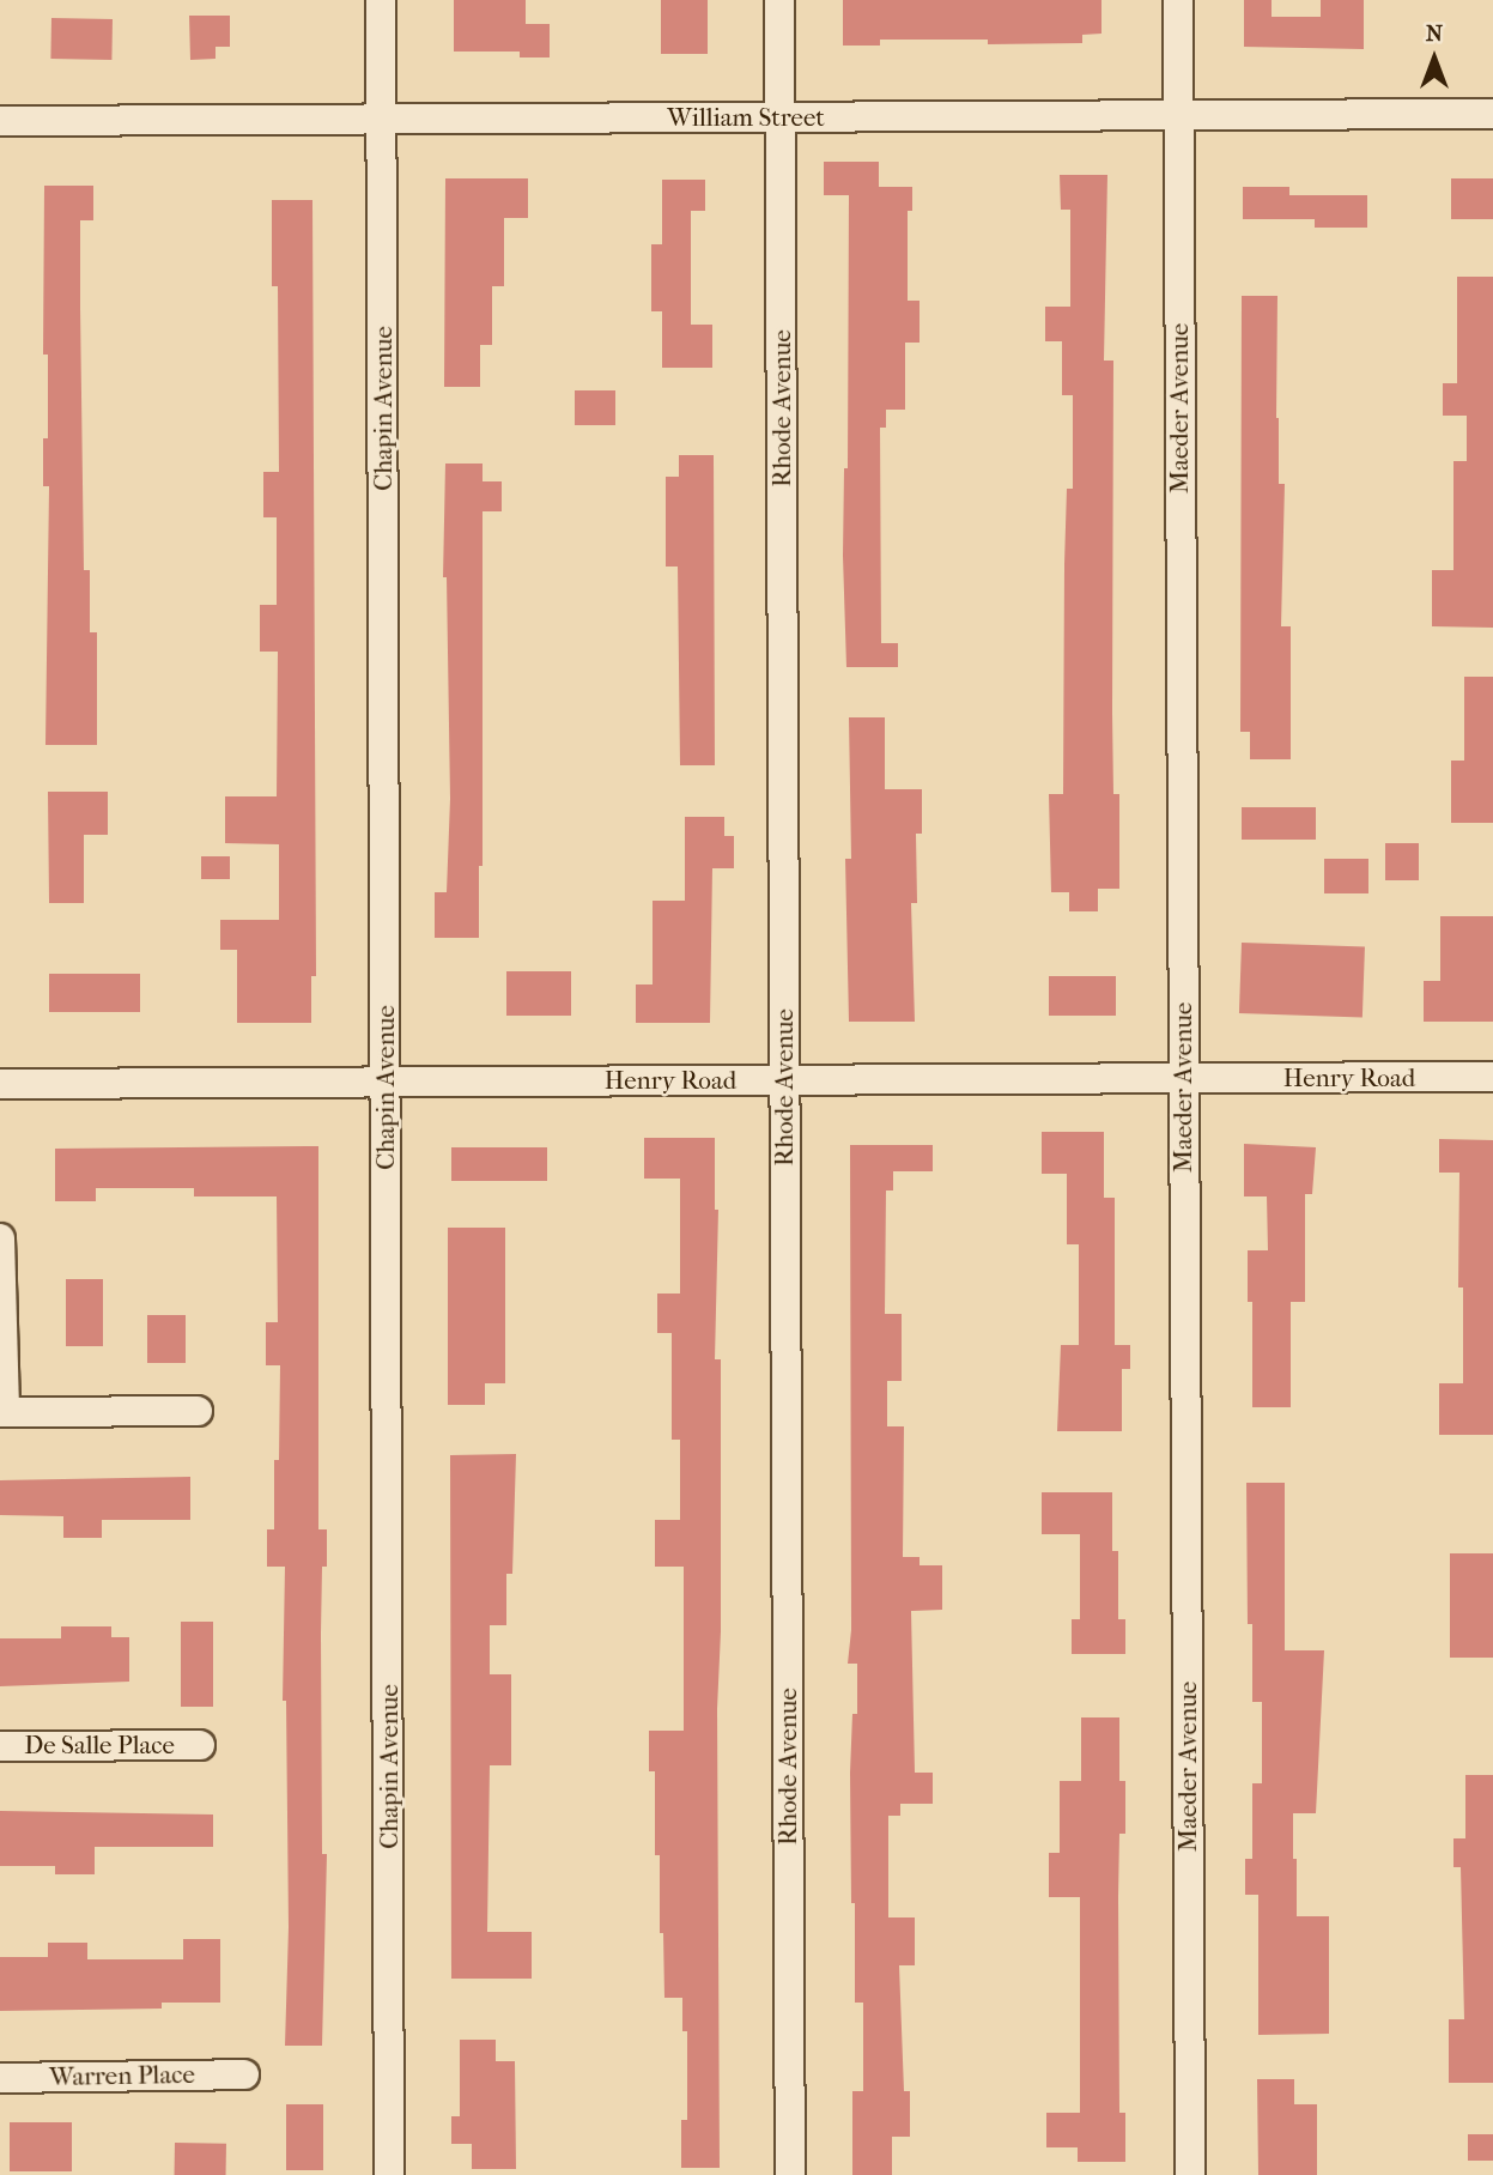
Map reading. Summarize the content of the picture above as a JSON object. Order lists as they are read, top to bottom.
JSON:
{
  "streets": {
    "street": [
      "William Street",
      "Chapin Avenue",
      "Rhode Avenue",
      "Maeder Avenue",
      "Henry Road",
      "De Salle Place",
      "Warren Place"
    ]
  },
  "crossings": [
    ["William Street", "Chapin Avenue"],
    ["William Street", "Rhode Avenue"],
    ["William Street", "Maeder Avenue"],
    ["Chapin Avenue", "Henry Road"],
    ["Rhode Avenue", "Henry Road"],
    ["Maeder Avenue", "Henry Road"]
  ],
  "north": "top"
}
